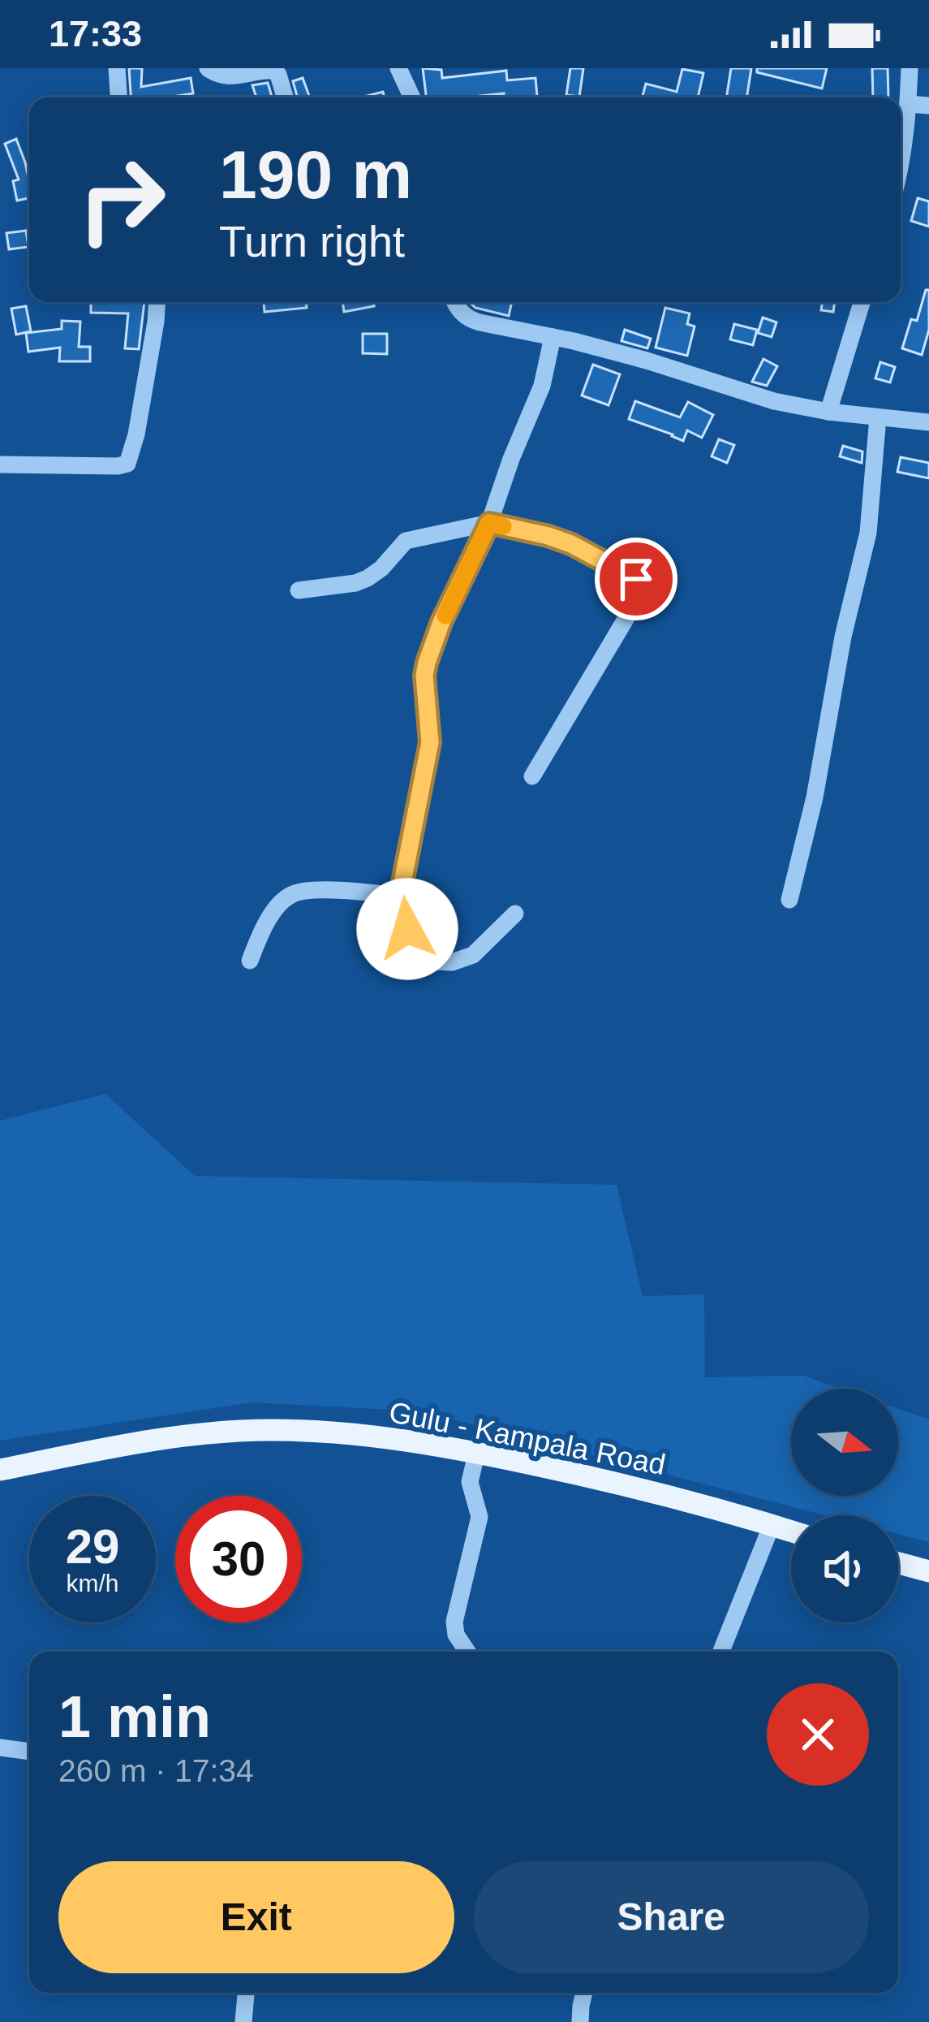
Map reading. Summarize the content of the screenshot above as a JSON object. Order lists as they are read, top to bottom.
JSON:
{
  "streets": {
    "main road": ["Gulu - Kampala Road"]
  },
  "north": "right",
  "page": {
    "status": "17:33",
    "turn": ["190 m", "Turn right"],
    "speed": "29 km/h",
    "limit": "30",
    "heading": ["1 min", "260 m · 17:34"],
    "buttons": ["Exit", "Share"]
  }
}
